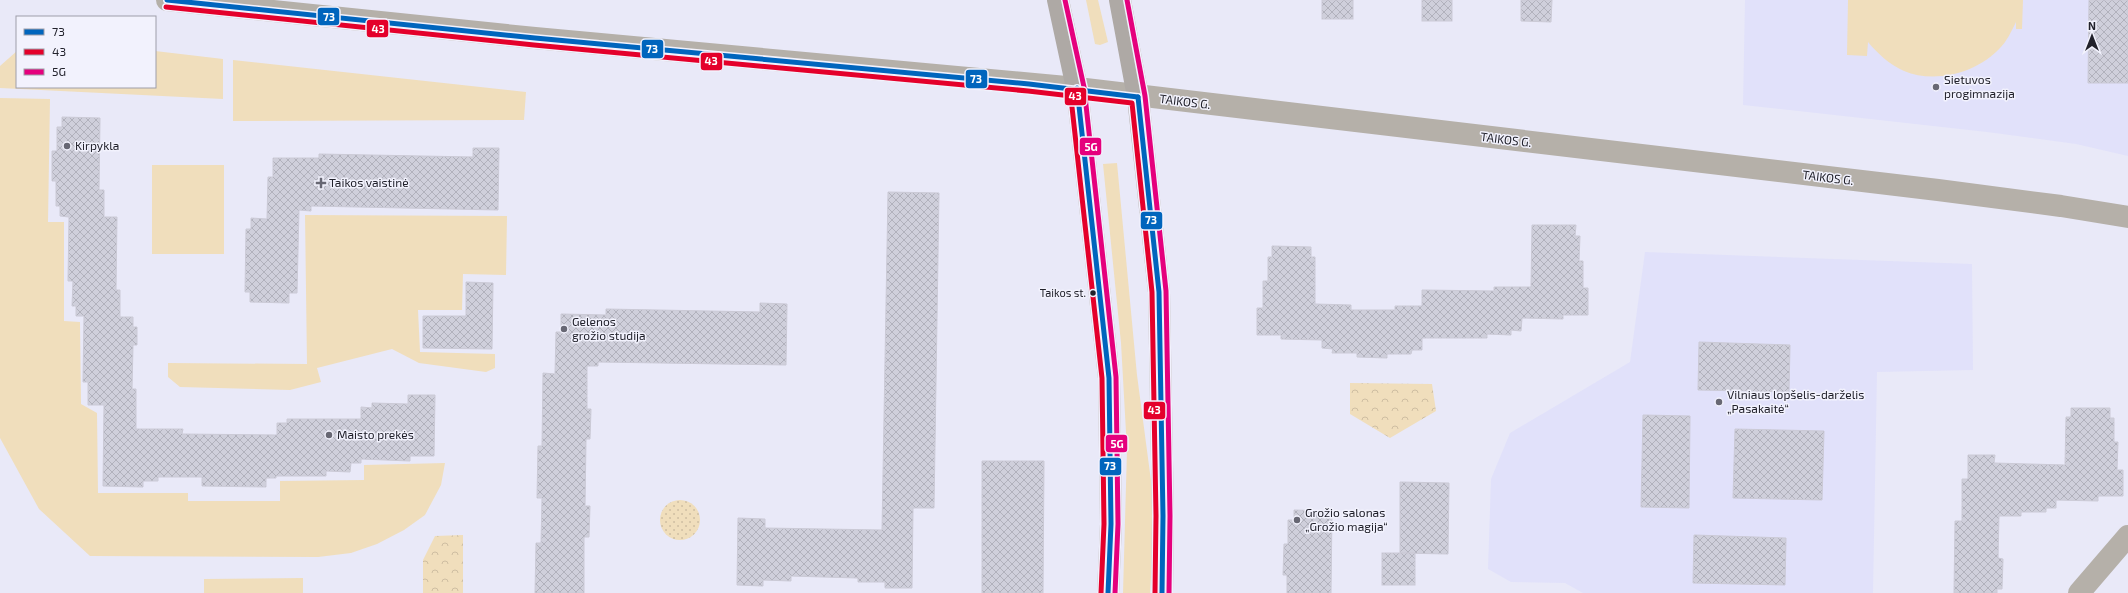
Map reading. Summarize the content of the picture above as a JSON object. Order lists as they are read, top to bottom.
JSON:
{
  "streets": {
    "street": ["TAIKOS G."]
  },
  "places": {
    "other": [
      "Sietuvos progimnazija",
      "Kirpykla",
      "Taikos st.",
      "Gelenos grožio studija",
      "Vilniaus lopšelis-darželis „Pasakaitė“",
      "Maisto prekės",
      "Grožio salonas „Grožio magija“"
    ],
    "health": ["Taikos vaistinė"]
  },
  "lines": ["transit line 73", "transit line 5G", "transit line 43"],
  "legend": ["73", "43", "5G"],
  "north": "top"
}
